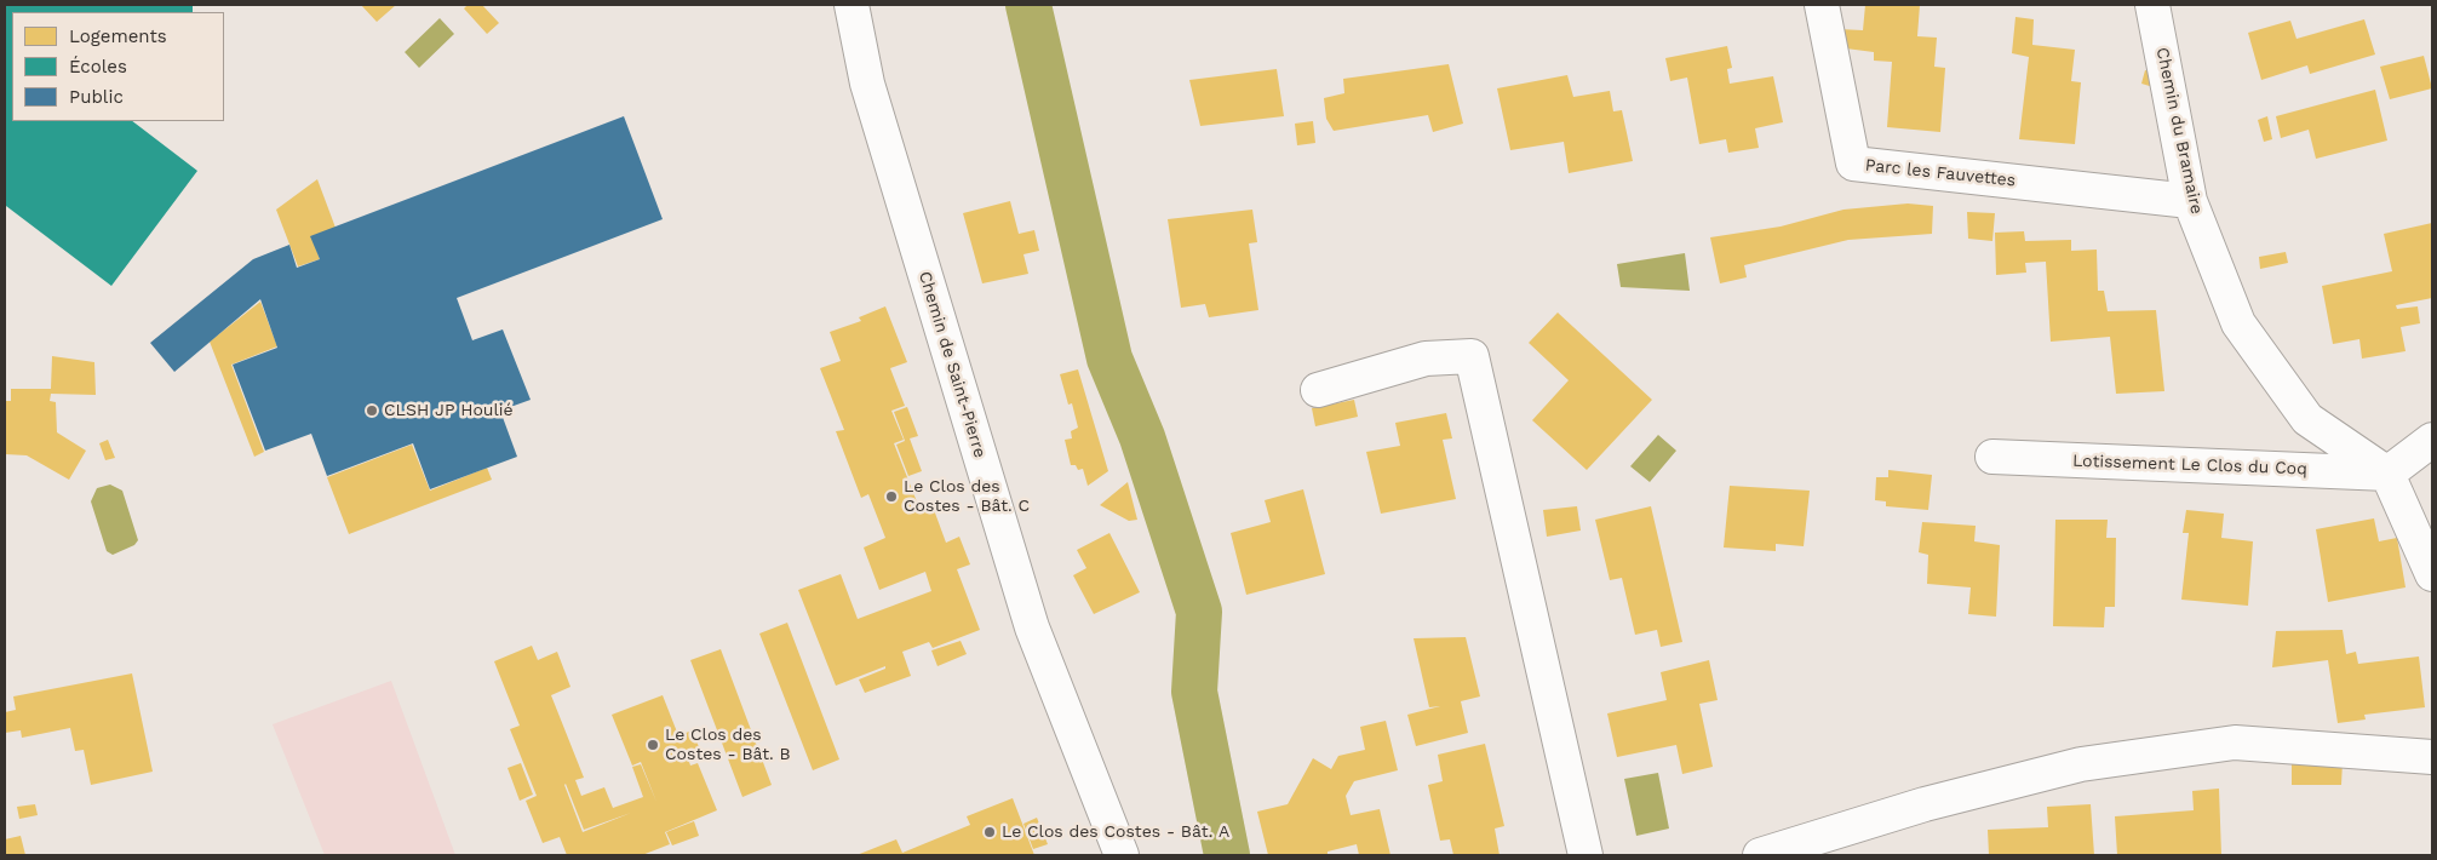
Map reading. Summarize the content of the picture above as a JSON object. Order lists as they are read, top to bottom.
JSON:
{
  "streets": {
    "street": [
      "Chemin du Bramaire",
      "Parc les Fauvettes",
      "Chemin de Saint-Pierre",
      "Lotissement Le Clos du Coq"
    ]
  },
  "crossings": [
    ["Chemin du Bramaire", "Parc les Fauvettes"],
    ["Chemin du Bramaire", "Lotissement Le Clos du Coq"]
  ],
  "places": [
    "CLSH JP Houlié",
    "Le Clos des Costes - Bât. C",
    "Le Clos des Costes - Bât. B",
    "Le Clos des Costes - Bât. A"
  ],
  "legend": ["Logements", "Écoles", "Public"]
}
